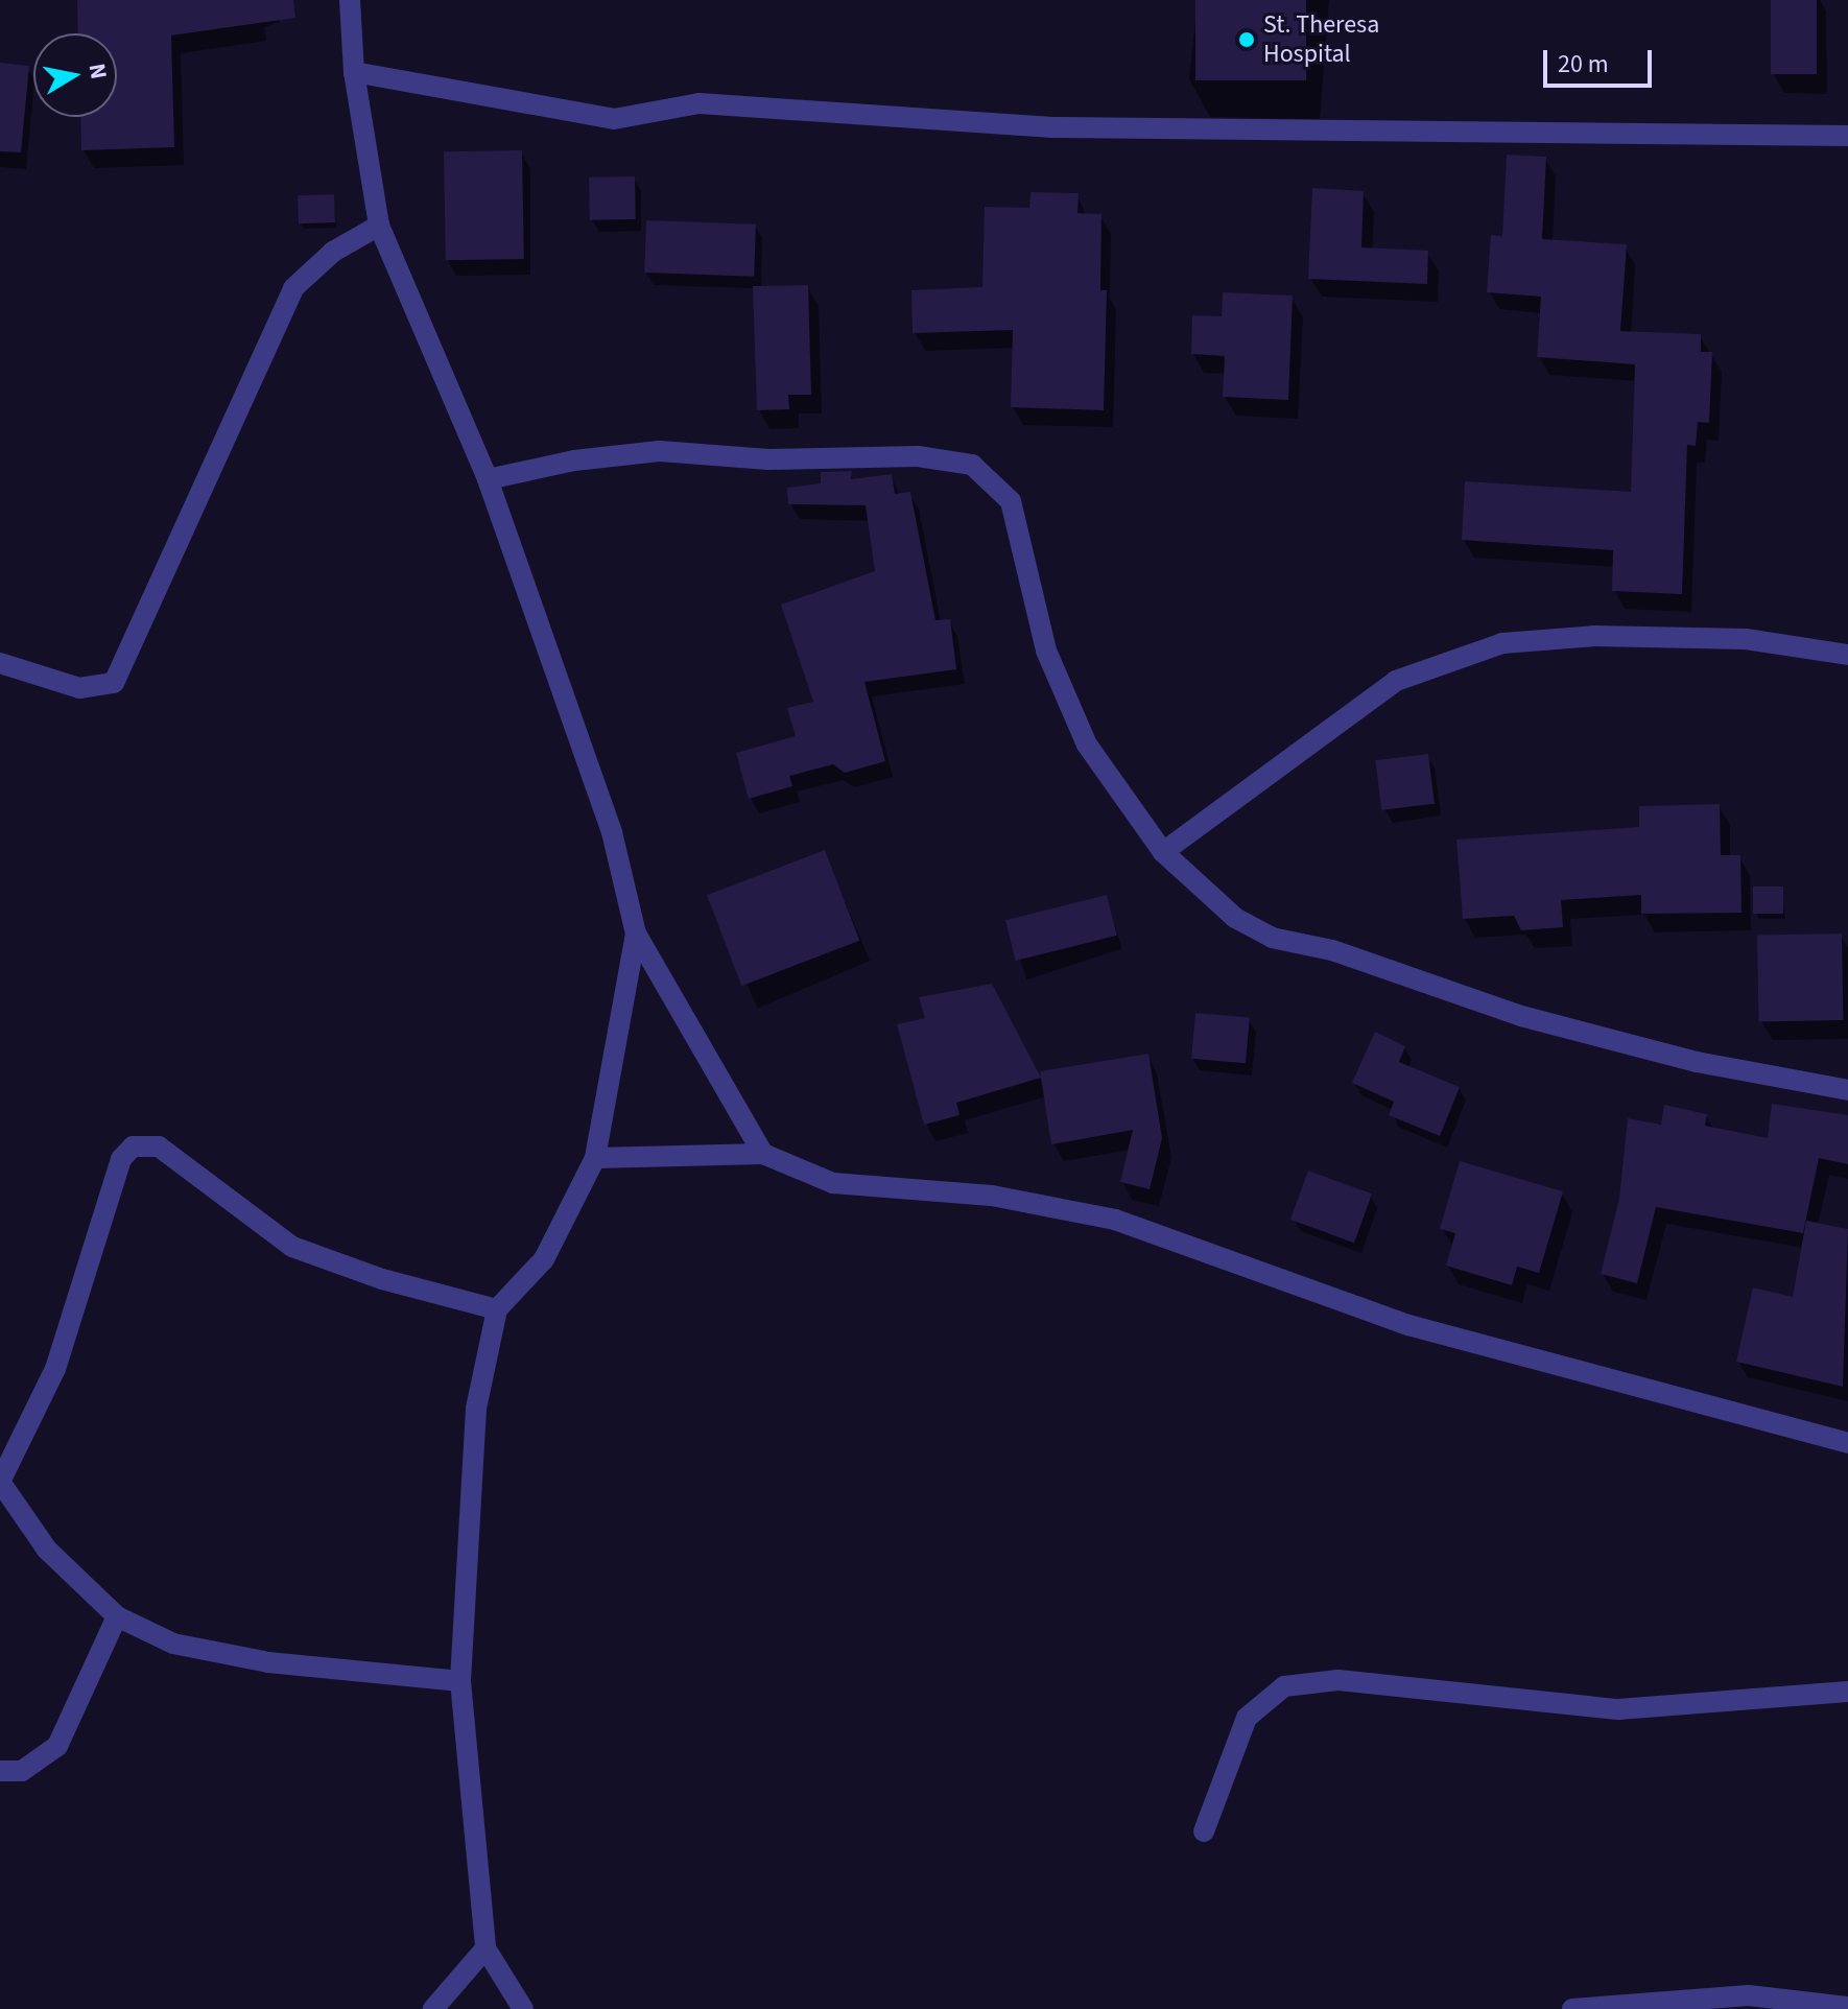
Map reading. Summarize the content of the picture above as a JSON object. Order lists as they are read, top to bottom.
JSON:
{
  "places": ["St. Theresa Hospital"],
  "scale_bar": "20 m",
  "north": "right"
}
